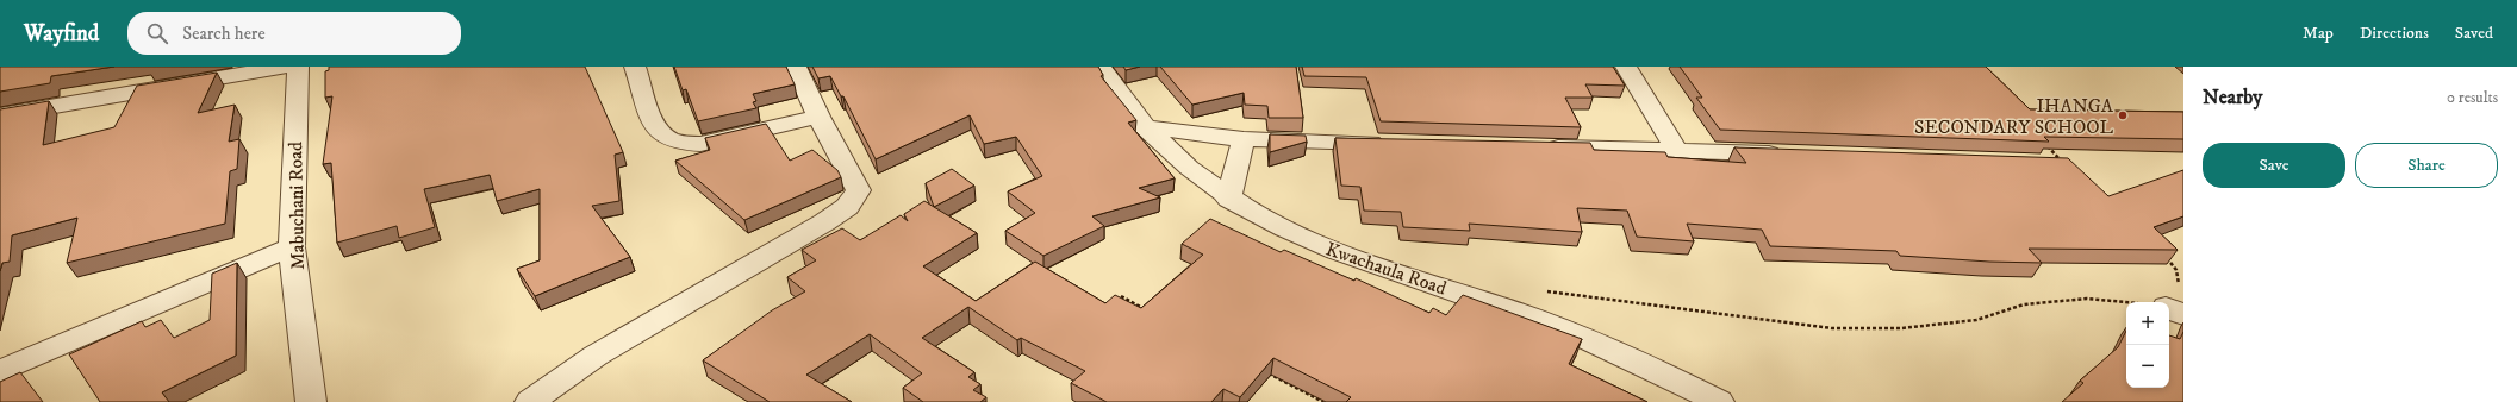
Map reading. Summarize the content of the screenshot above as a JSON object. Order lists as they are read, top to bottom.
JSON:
{
  "streets": {
    "street": ["Mabuchani Road", "Kwachaula Road"]
  },
  "places": ["IHANGA SECONDARY SCHOOL"],
  "page": {
    "header": "Wayfind",
    "search": "Search here",
    "nav": ["Map", "Directions", "Saved"],
    "heading": ["Nearby", "0 results"],
    "buttons": ["Save", "Share"],
    "map_buttons": ["+", "−"]
  }
}
